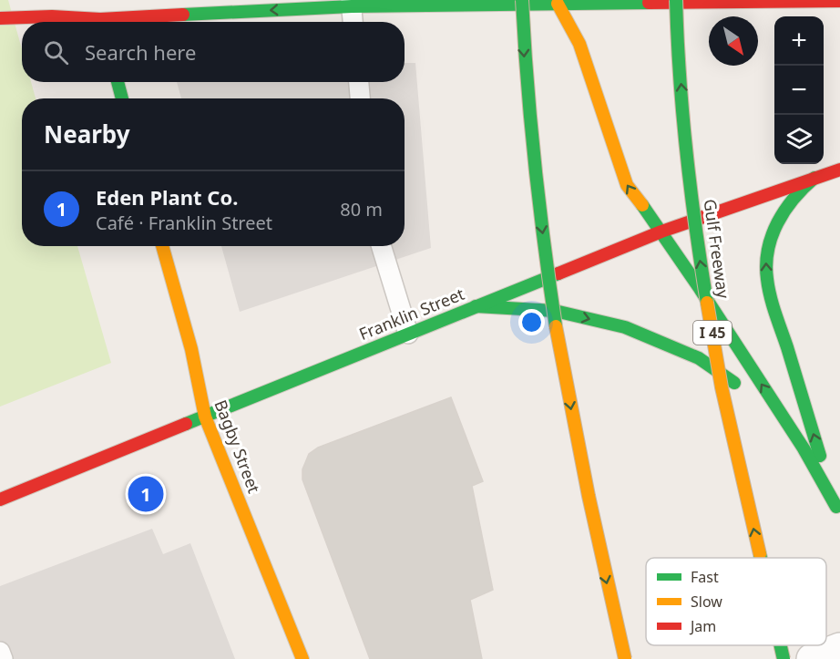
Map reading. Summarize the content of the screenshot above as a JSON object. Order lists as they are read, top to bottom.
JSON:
{
  "streets": {
    "main road": [
      "Gulf Freeway",
      "Franklin Street",
      "I 45",
      "Bagby Street"
    ]
  },
  "crossings": [
    ["Franklin Street", "Bagby Street"]
  ],
  "legend": ["Fast", "Slow", "Jam"],
  "north": "bottom right",
  "page": {
    "map_buttons": ["+", "−"],
    "search": "Search here",
    "heading": "Nearby",
    "list": [
      {
        "mark": "1",
        "name": "Eden Plant Co.",
        "note": "Café · Franklin Street",
        "value": "80 m"
      }
    ],
    "pins": "1"
  }
}
